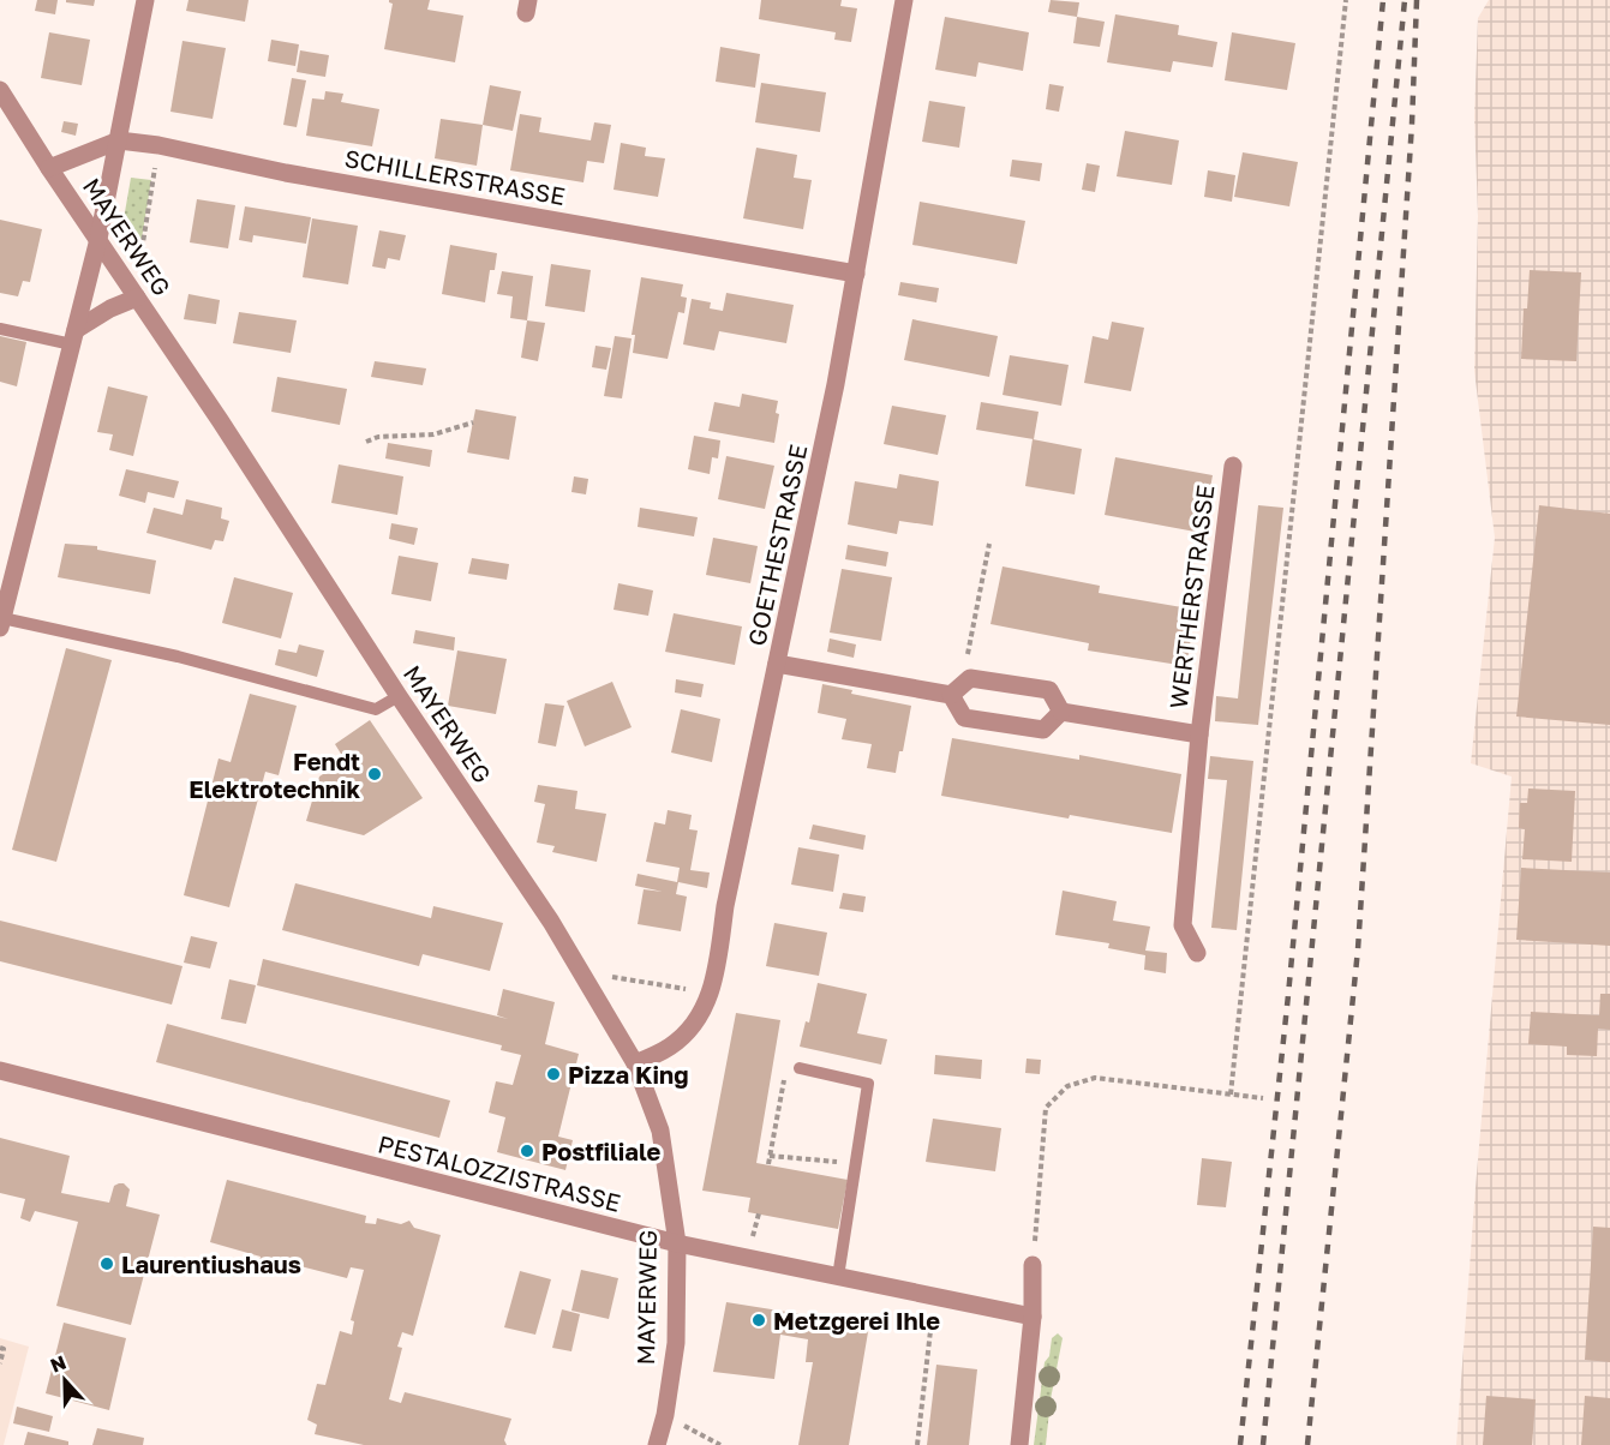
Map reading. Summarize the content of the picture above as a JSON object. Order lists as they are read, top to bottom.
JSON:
{
  "streets": {
    "street": [
      "SCHILLERSTRASSE",
      "MAYERWEG",
      "GOETHESTRASSE",
      "WERTHERSTRASSE",
      "PESTALOZZISTRASSE"
    ]
  },
  "crossings": [
    ["SCHILLERSTRASSE", "MAYERWEG"],
    ["SCHILLERSTRASSE", "GOETHESTRASSE"],
    ["MAYERWEG", "GOETHESTRASSE"],
    ["MAYERWEG", "PESTALOZZISTRASSE"]
  ],
  "places": [
    "Fendt Elektrotechnik",
    "Pizza King",
    "Postfiliale",
    "Laurentiushaus",
    "Metzgerei Ihle"
  ],
  "north": "top"
}
